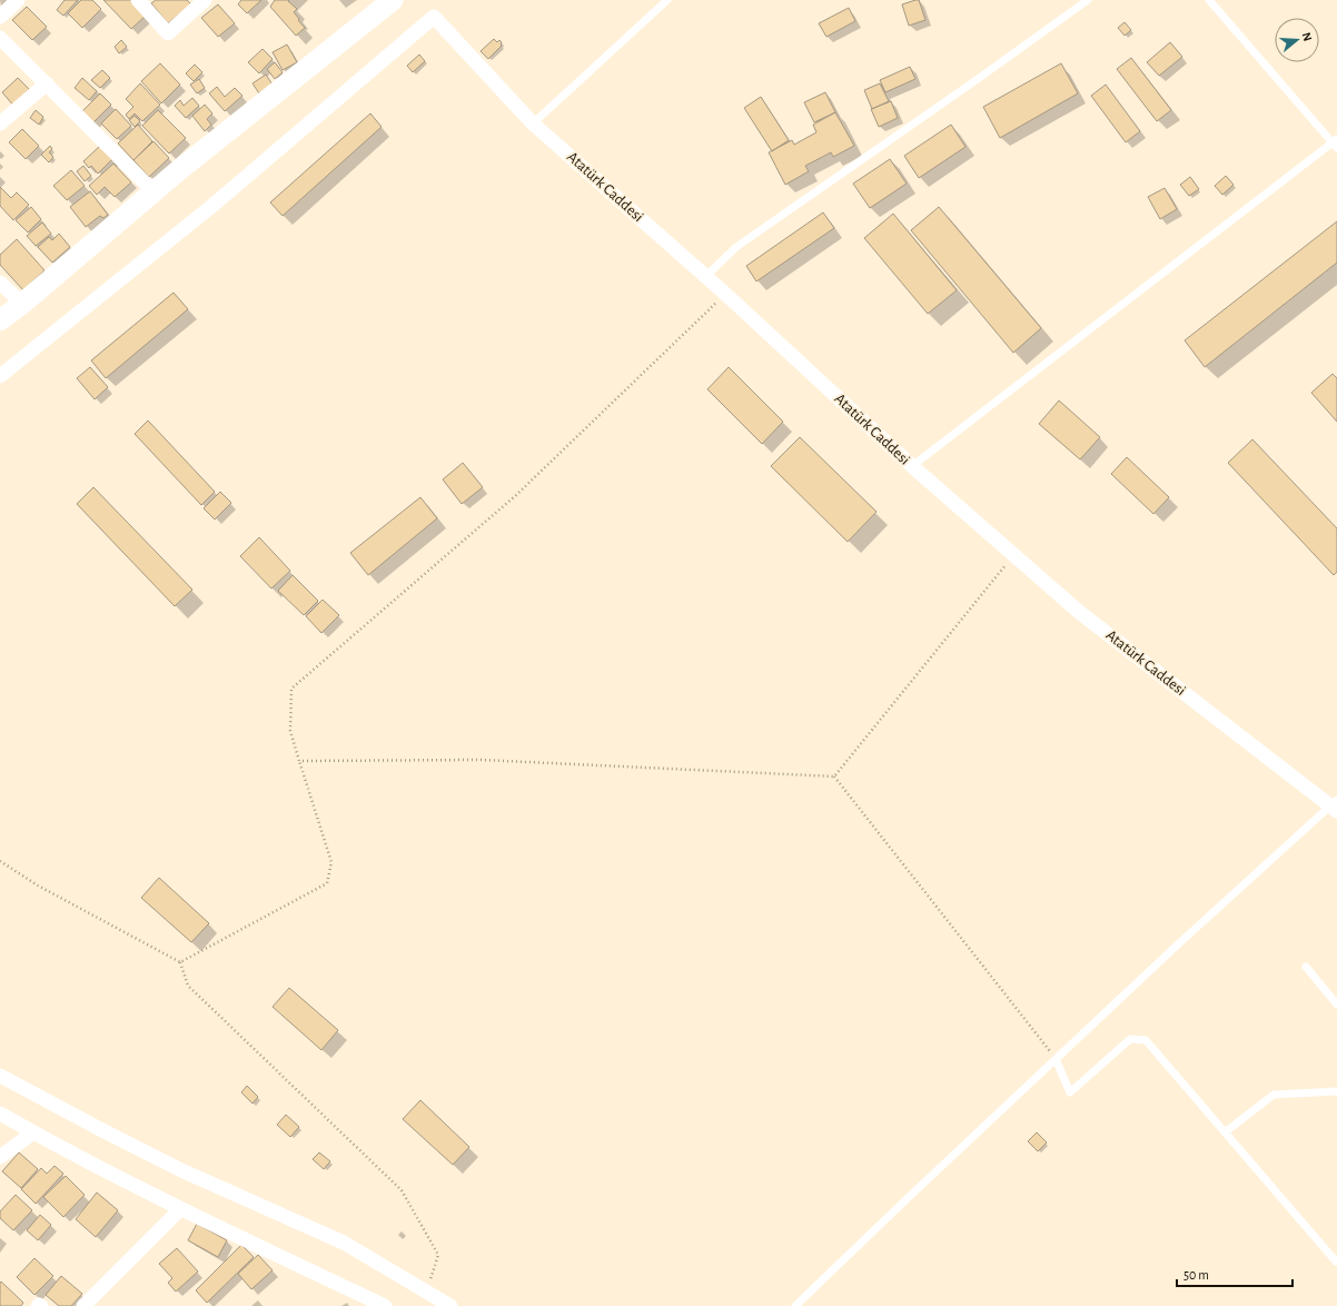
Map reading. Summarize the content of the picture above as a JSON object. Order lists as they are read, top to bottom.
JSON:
{
  "streets": {
    "street": ["Atatürk Caddesi"]
  },
  "scale_bar": "50 m",
  "north": "right"
}
